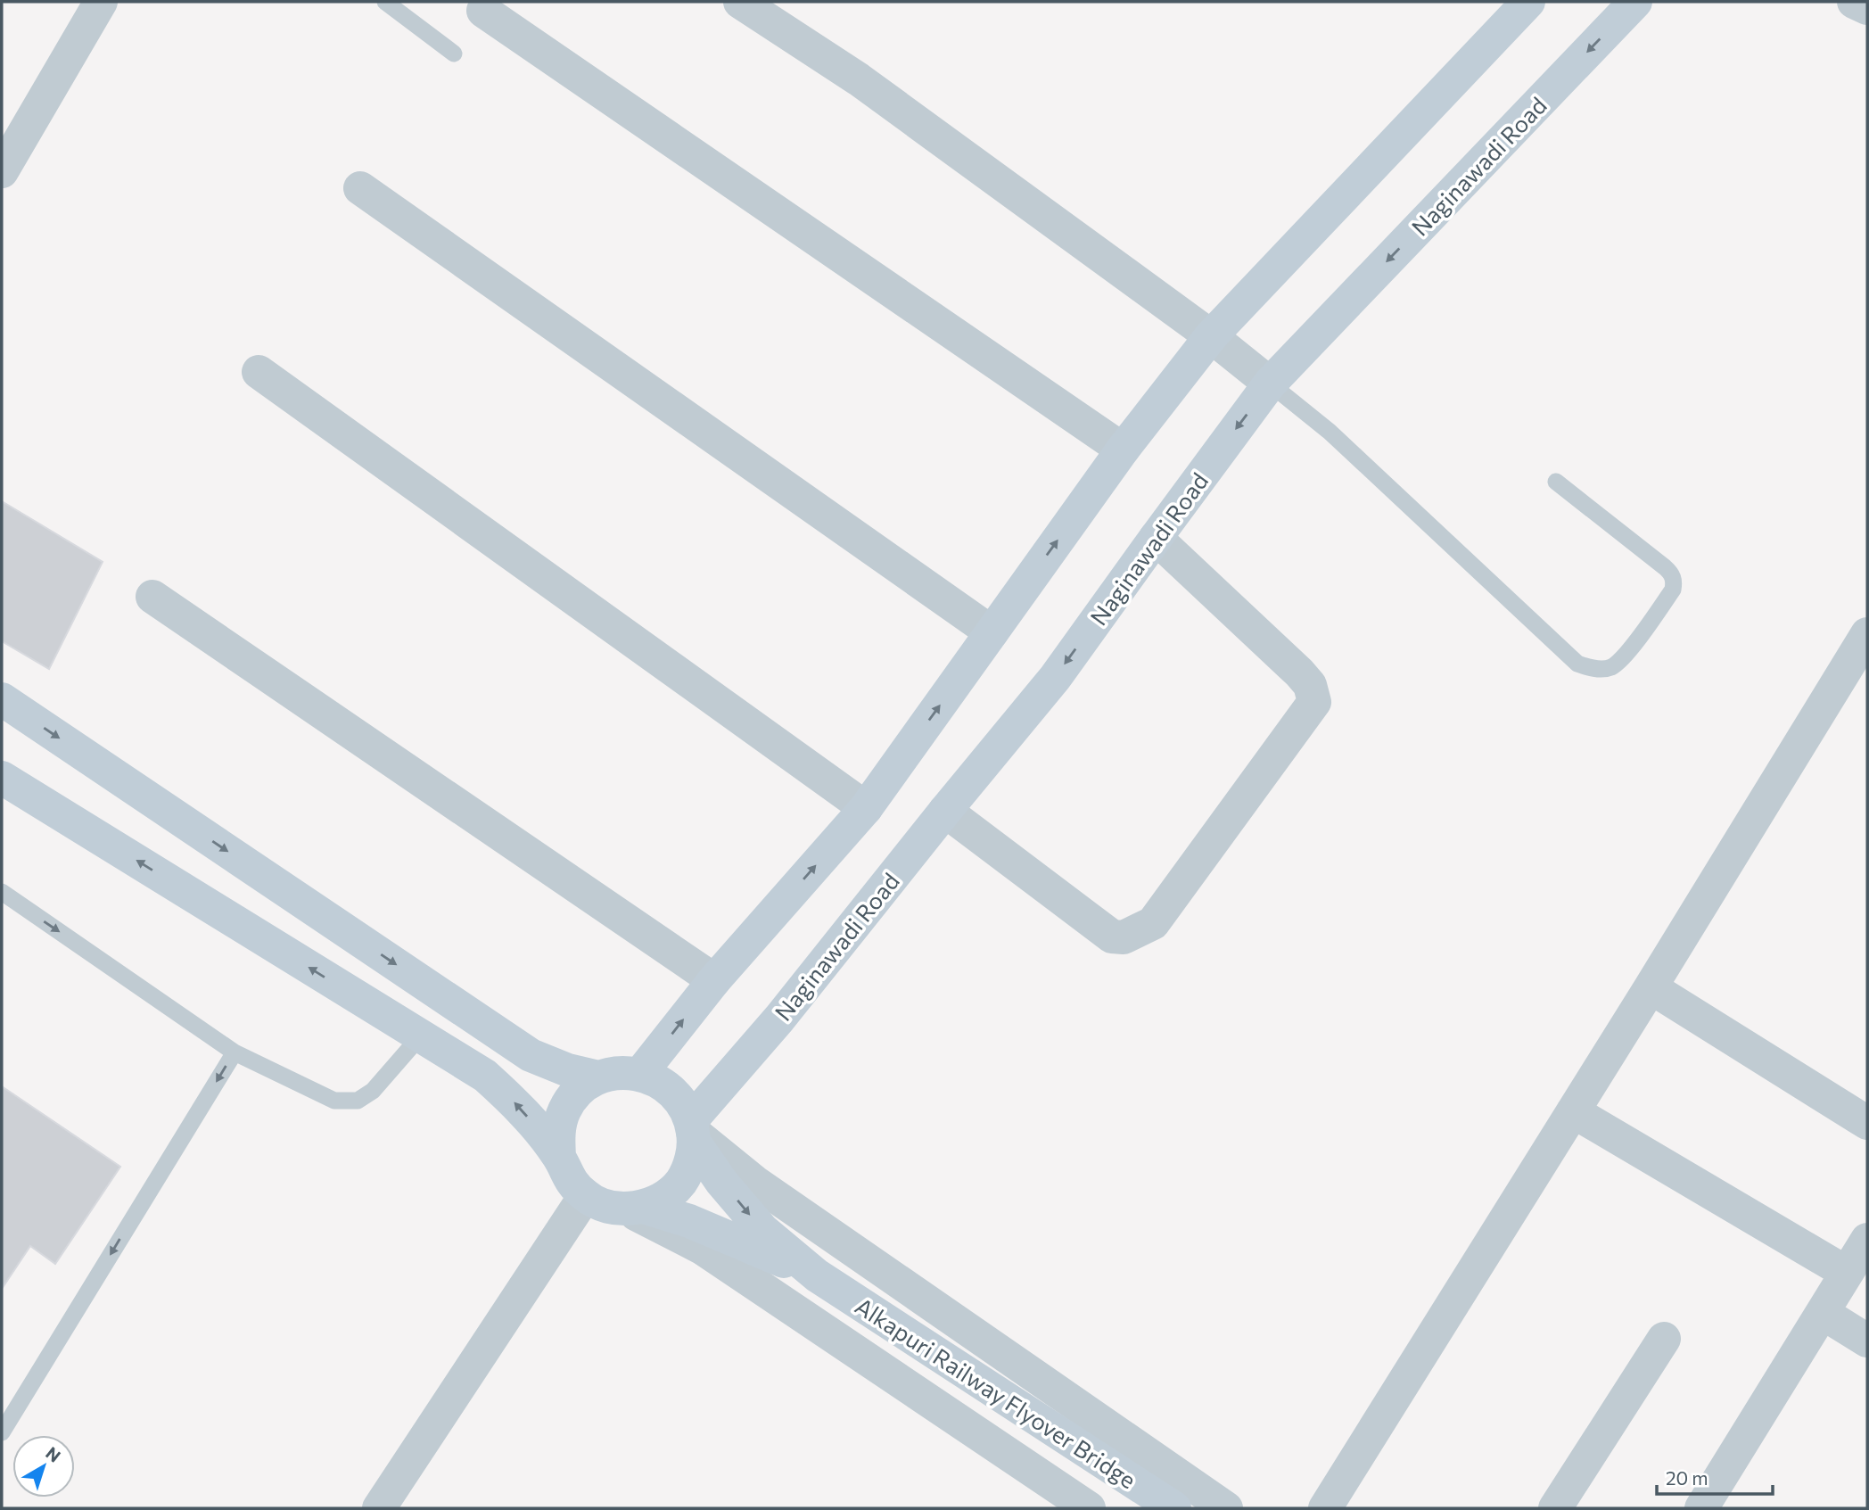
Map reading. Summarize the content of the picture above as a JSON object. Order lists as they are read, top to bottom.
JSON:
{
  "streets": {
    "street": ["Naginawadi Road", "Alkapuri Railway Flyover Bridge"]
  },
  "crossings": [
    ["Naginawadi Road", "Alkapuri Railway Flyover Bridge"]
  ],
  "scale_bar": "20 m",
  "north": "top right"
}
